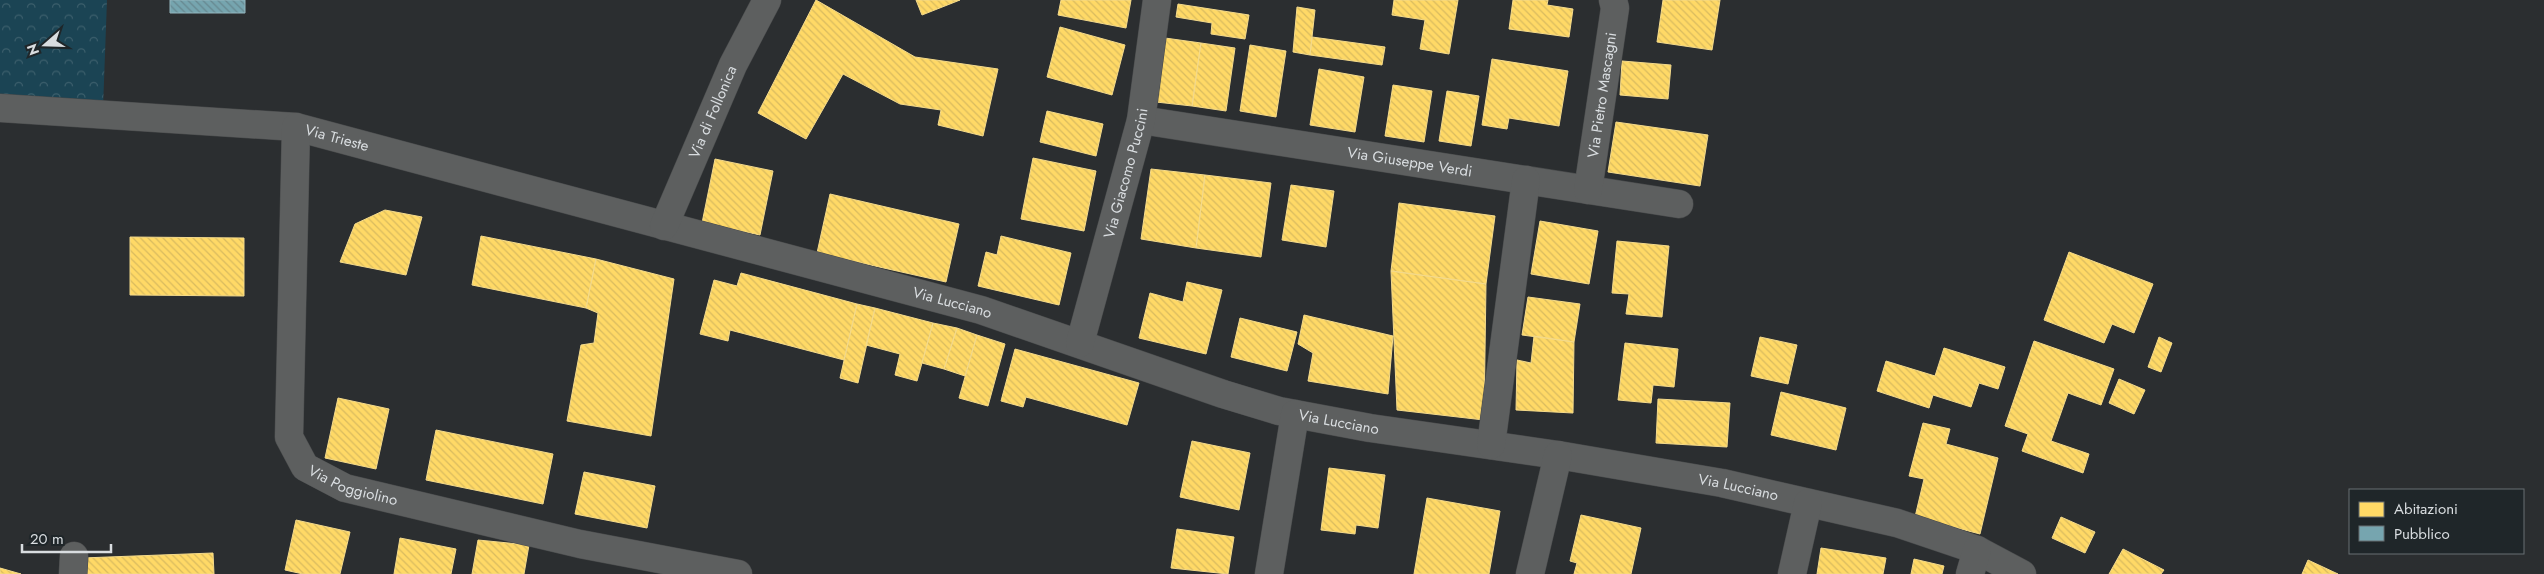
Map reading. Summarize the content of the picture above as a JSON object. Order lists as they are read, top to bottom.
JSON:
{
  "streets": {
    "street": [
      "Via Pietro Mascagni",
      "Via di Follonica",
      "Via Trieste",
      "Via Giuseppe Verdi",
      "Via Giacomo Puccini",
      "Via Lucciano",
      "Via Poggiolino"
    ]
  },
  "crossings": [
    ["Via Pietro Mascagni", "Via Giuseppe Verdi"],
    ["Via di Follonica", "Via Trieste"],
    ["Via di Follonica", "Via Lucciano"],
    ["Via Trieste", "Via Lucciano"],
    ["Via Trieste", "Via Poggiolino"],
    ["Via Giuseppe Verdi", "Via Giacomo Puccini"],
    ["Via Giacomo Puccini", "Via Lucciano"]
  ],
  "legend": ["Abitazioni", "Pubblico"],
  "scale_bar": "20 m",
  "north": "left"
}
